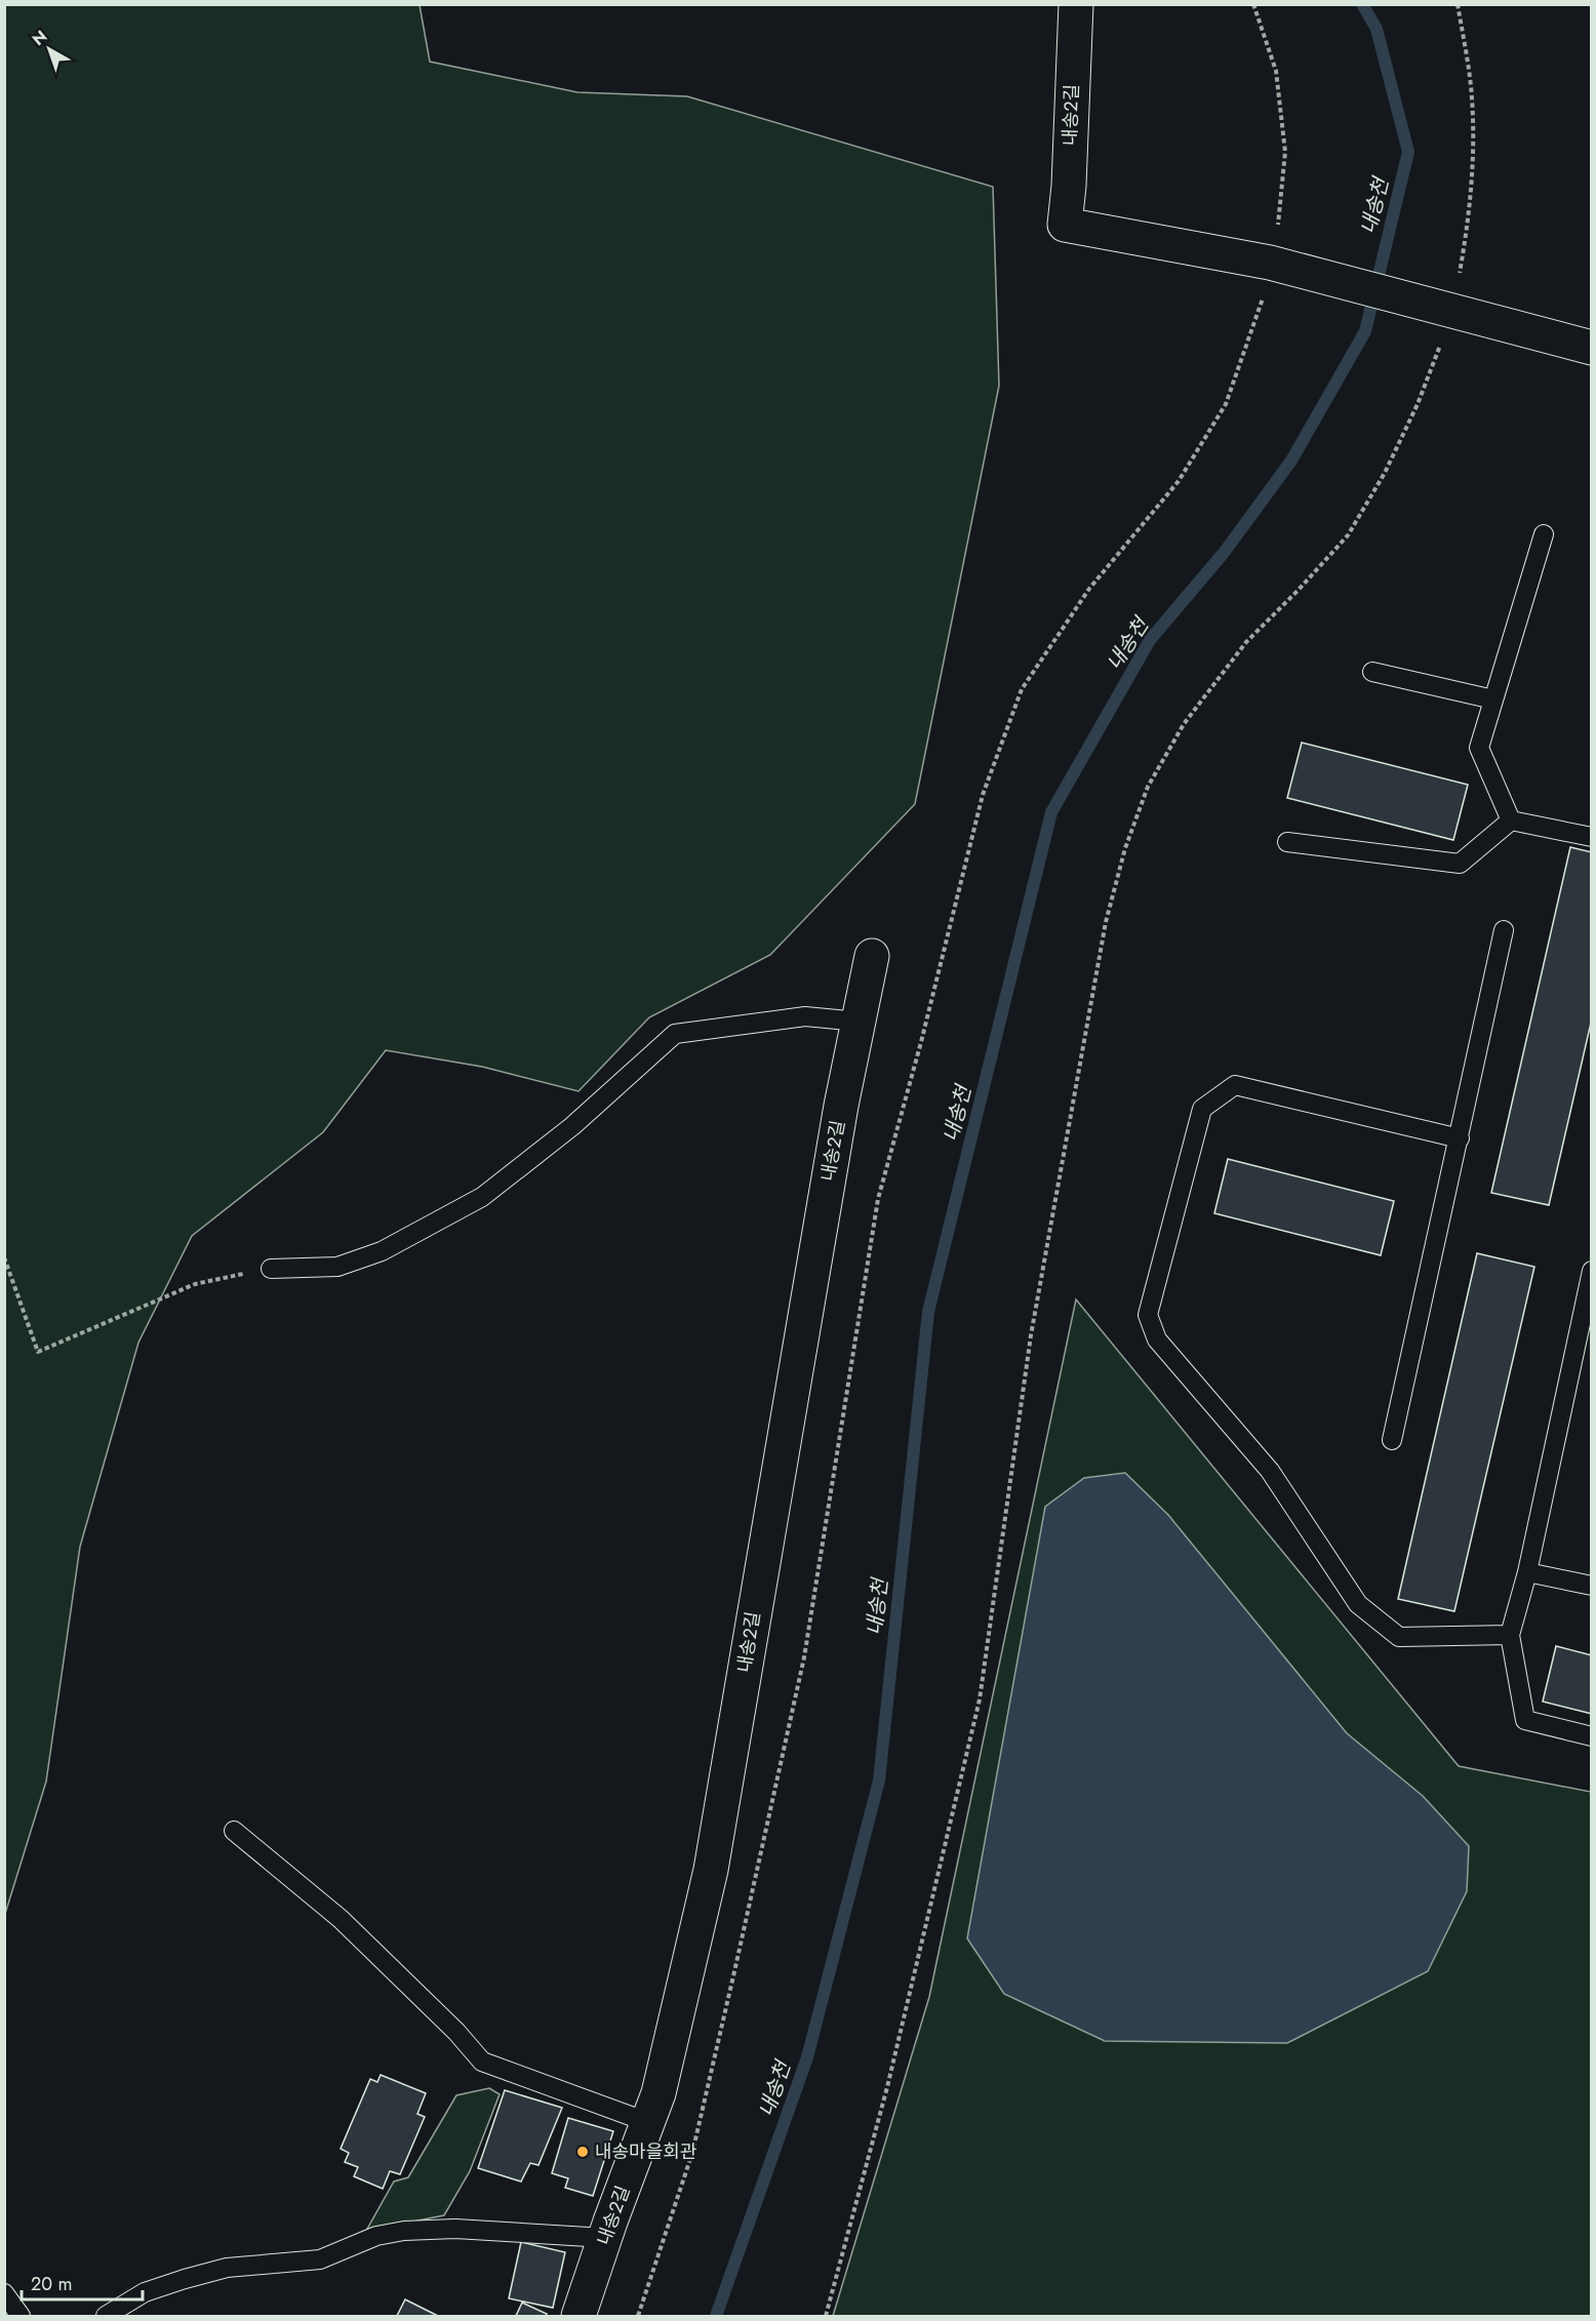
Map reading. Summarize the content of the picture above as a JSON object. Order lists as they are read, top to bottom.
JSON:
{
  "streets": {
    "street": ["내송2길"]
  },
  "water": ["내송천"],
  "places": ["내송마을회관"],
  "scale_bar": "20 m",
  "north": "top left"
}
